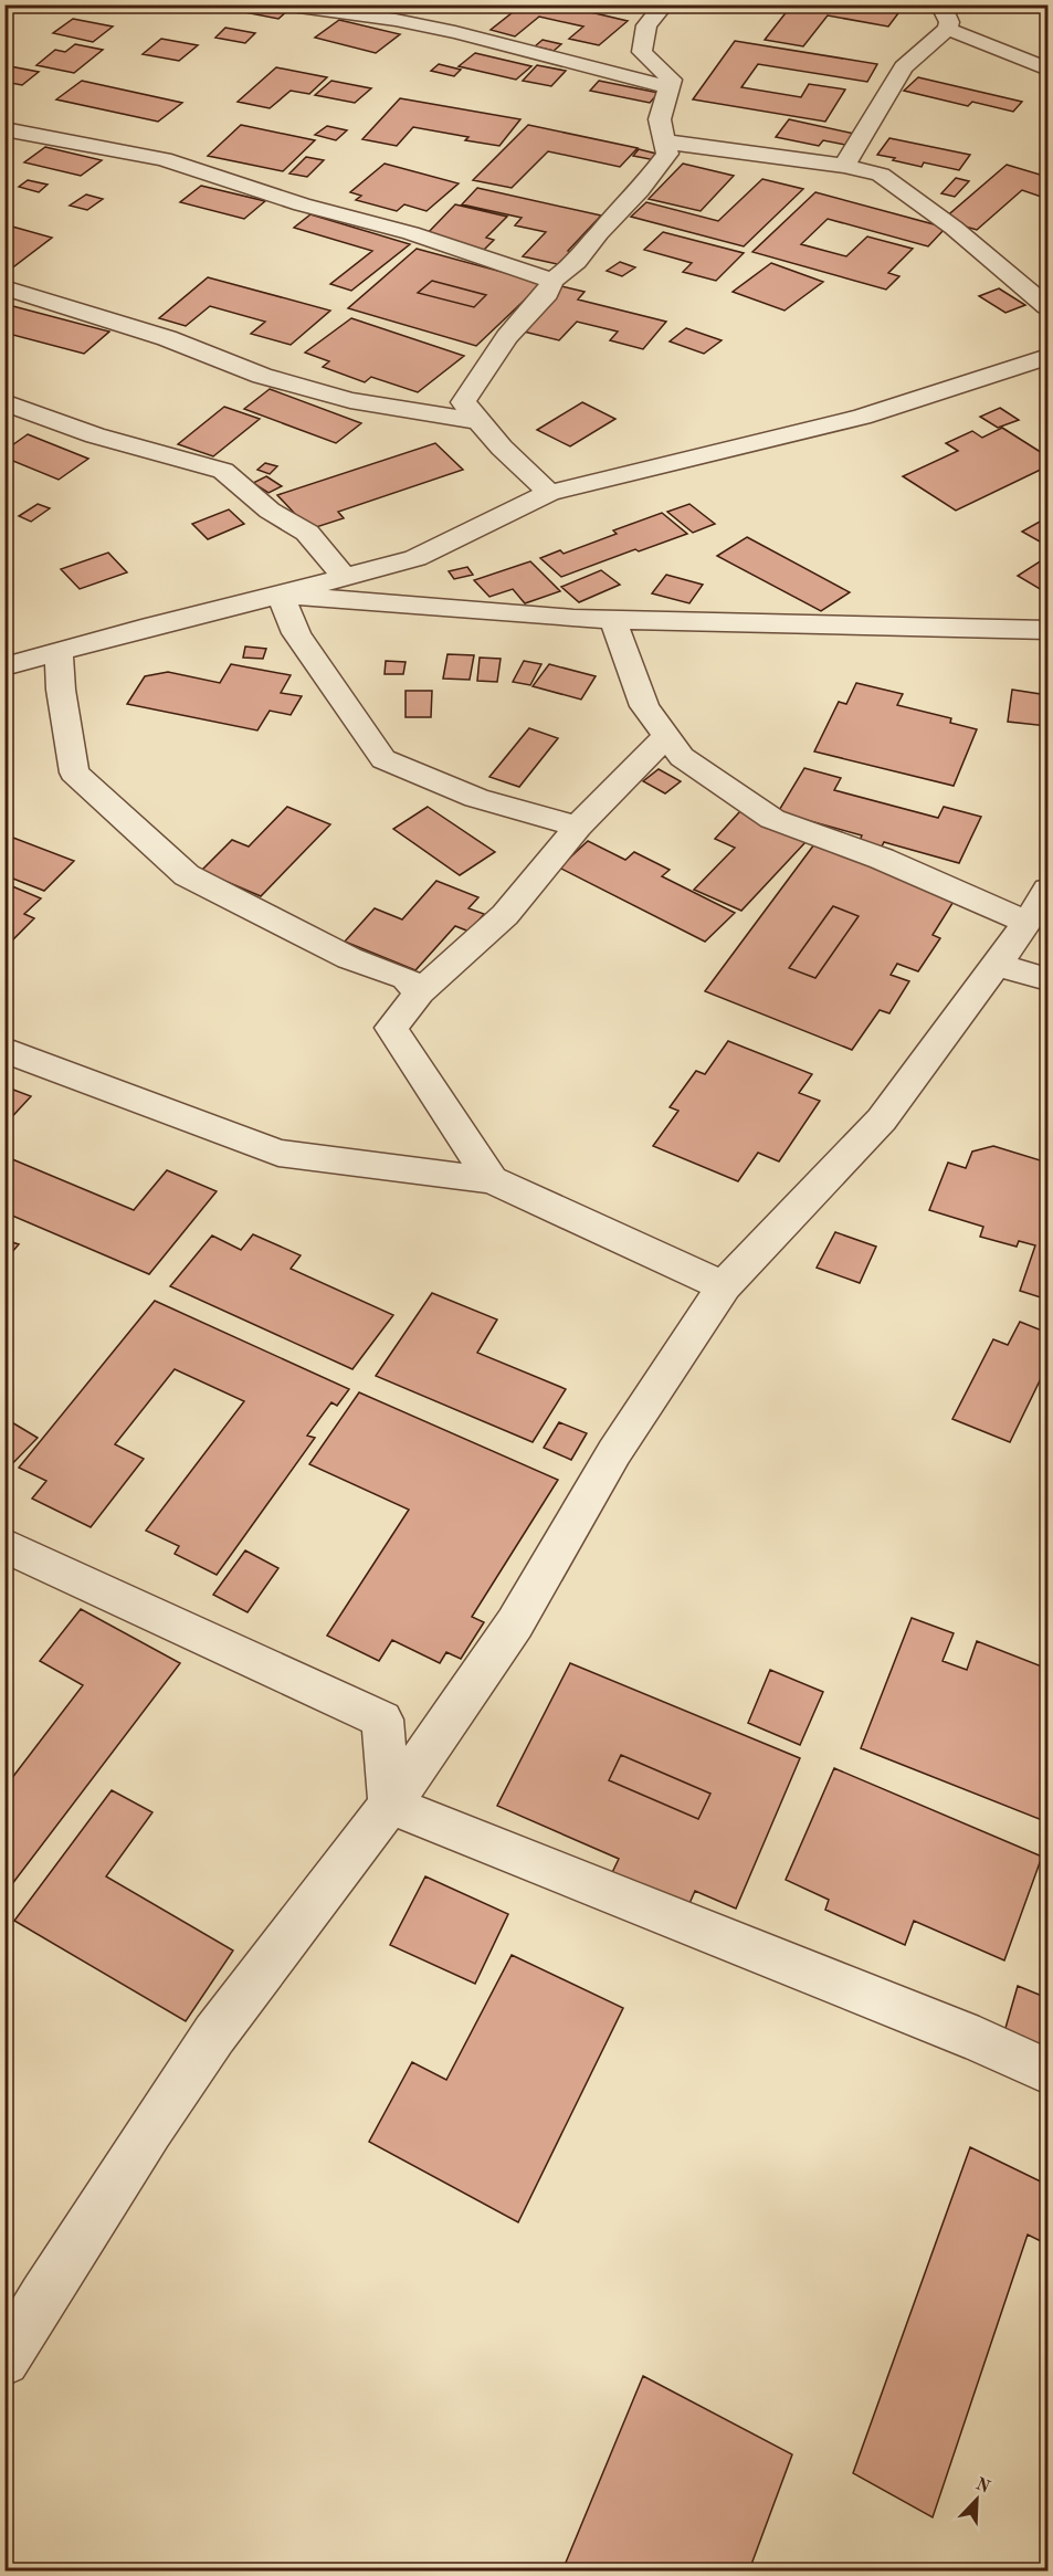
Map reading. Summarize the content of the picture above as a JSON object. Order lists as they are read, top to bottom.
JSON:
{
  "north": "top right"
}
